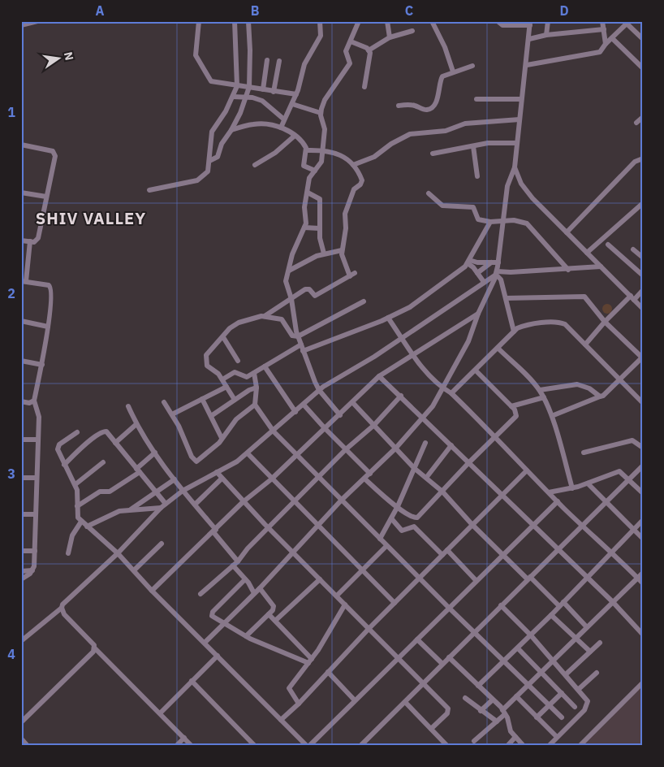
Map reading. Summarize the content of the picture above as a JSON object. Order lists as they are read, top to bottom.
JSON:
{
  "districts": ["SHIV VALLEY"],
  "north": "right",
  "grid": {
    "columns": [
      "A",
      "B",
      "C",
      "D"
    ],
    "rows": [
      "1",
      "2",
      "3",
      "4"
    ]
  }
}
